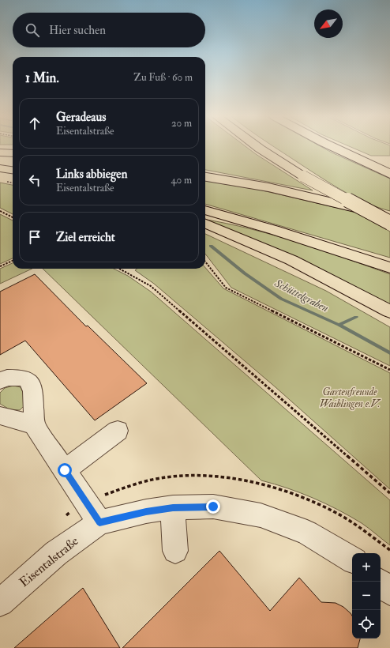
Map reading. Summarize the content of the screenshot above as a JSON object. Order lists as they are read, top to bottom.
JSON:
{
  "streets": {
    "street": ["Eisentalstraße"]
  },
  "water": ["Schüttelgraben"],
  "parks": ["Gartenfreunde Waiblingen e.V."],
  "north": "bottom left",
  "page": {
    "search": "Hier suchen",
    "heading": ["1 Min.", "Zu Fuß · 60 m"],
    "list": [
      ["Geradeaus", "Eisentalstraße", "20 m"],
      ["Links abbiegen", "Eisentalstraße", "40 m"],
      "Ziel erreicht"
    ],
    "map_buttons": ["+", "−"]
  }
}
